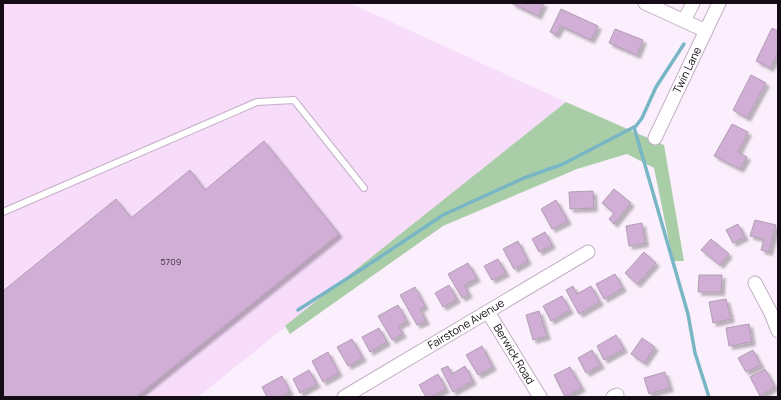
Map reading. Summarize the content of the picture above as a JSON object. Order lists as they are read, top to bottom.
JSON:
{
  "streets": {
    "street": ["Twin Lane", "Fairstone Avenue", "Berwick Road"]
  },
  "crossings": [
    ["Fairstone Avenue", "Berwick Road"]
  ],
  "house_numbers": ["5709"]
}
